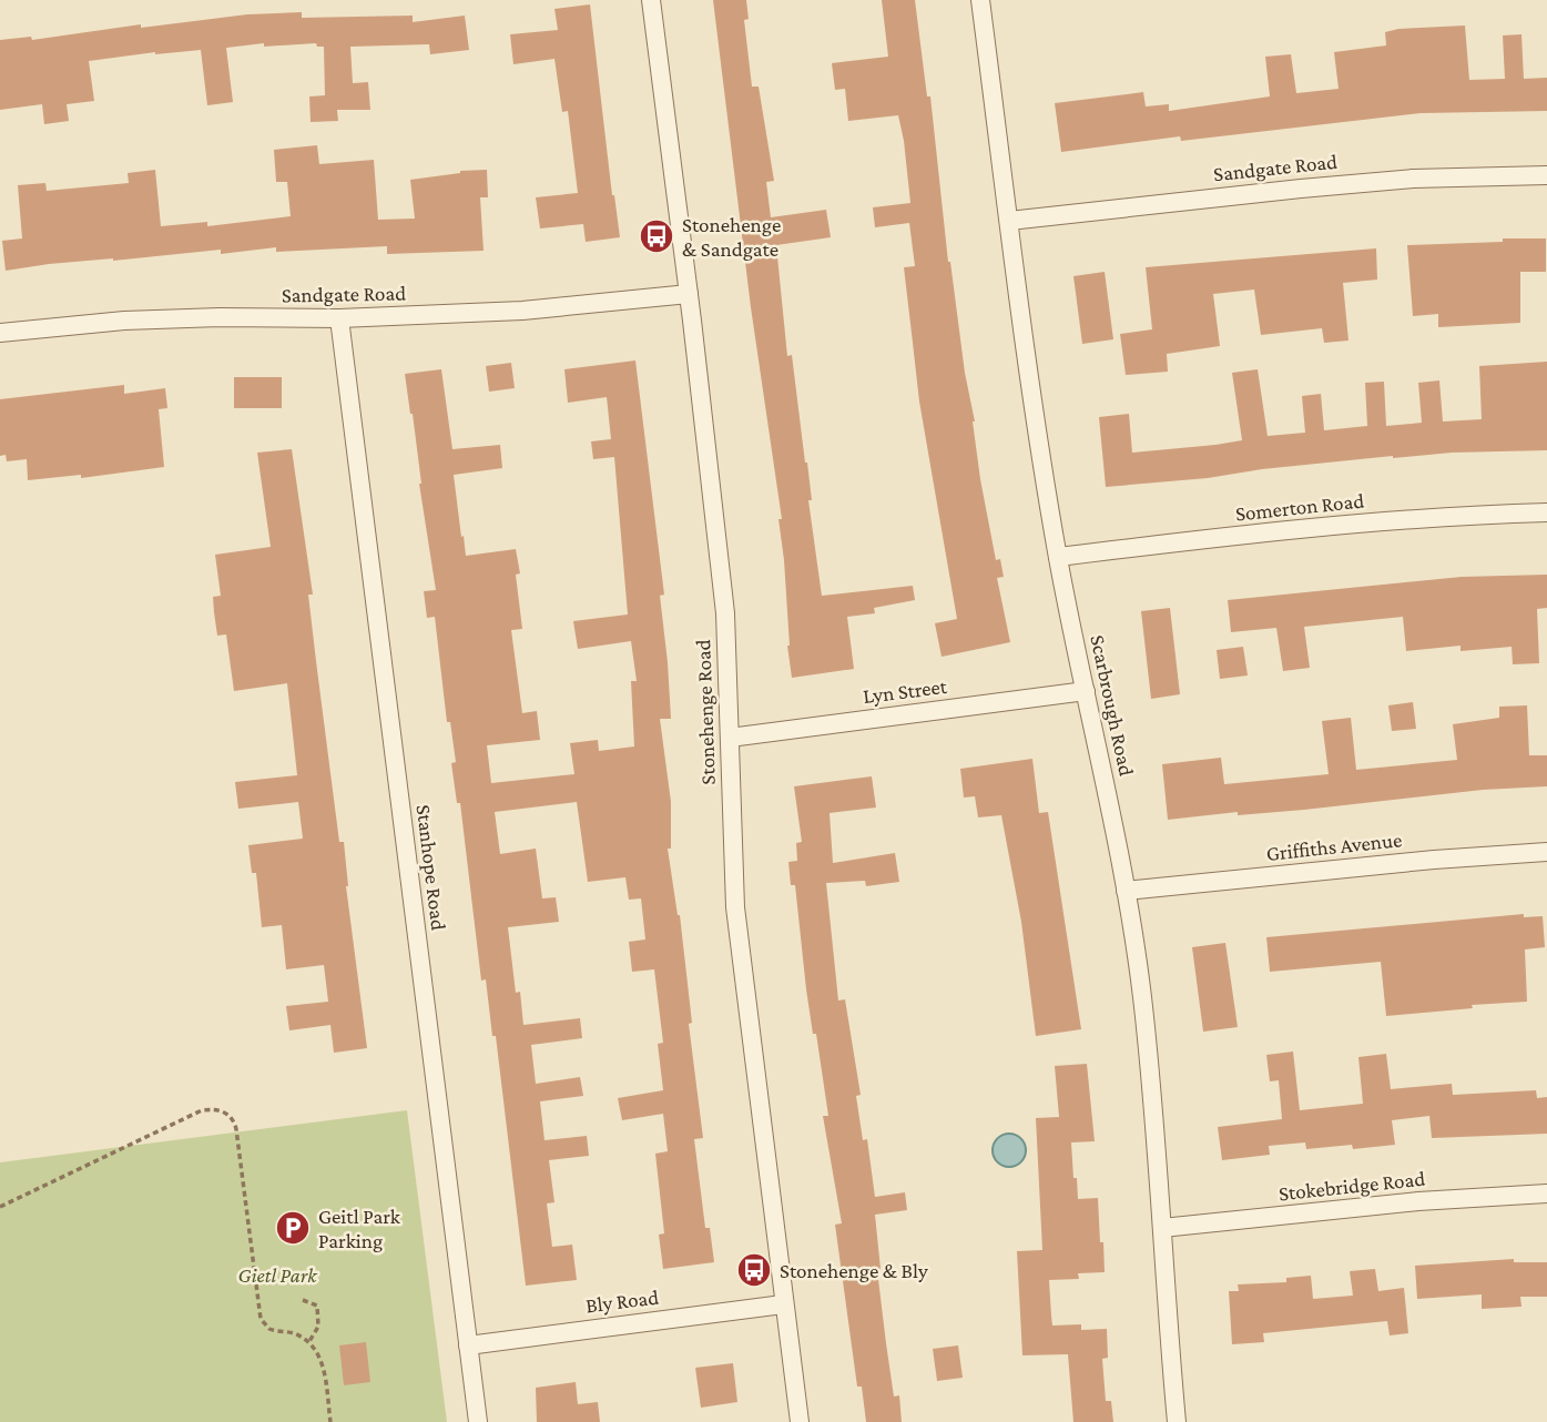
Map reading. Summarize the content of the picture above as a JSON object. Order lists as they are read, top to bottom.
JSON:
{
  "streets": {
    "street": [
      "Sandgate Road",
      "Somerton Road",
      "Lyn Street",
      "Scarbrough Road",
      "Stonehenge Road",
      "Griffiths Avenue",
      "Stanhope Road",
      "Stokebridge Road",
      "Bly Road"
    ]
  },
  "crossings": [
    ["Sandgate Road", "Scarbrough Road"],
    ["Sandgate Road", "Stonehenge Road"],
    ["Sandgate Road", "Stanhope Road"],
    ["Somerton Road", "Scarbrough Road"],
    ["Lyn Street", "Scarbrough Road"],
    ["Lyn Street", "Stonehenge Road"],
    ["Scarbrough Road", "Griffiths Avenue"],
    ["Scarbrough Road", "Stokebridge Road"],
    ["Stonehenge Road", "Bly Road"],
    ["Stanhope Road", "Bly Road"]
  ],
  "parks": ["Gietl Park"],
  "places": {
    "bus stop": ["Stonehenge & Sandgate", "Stonehenge & Bly"],
    "parking": ["Geitl Park Parking"]
  }
}
